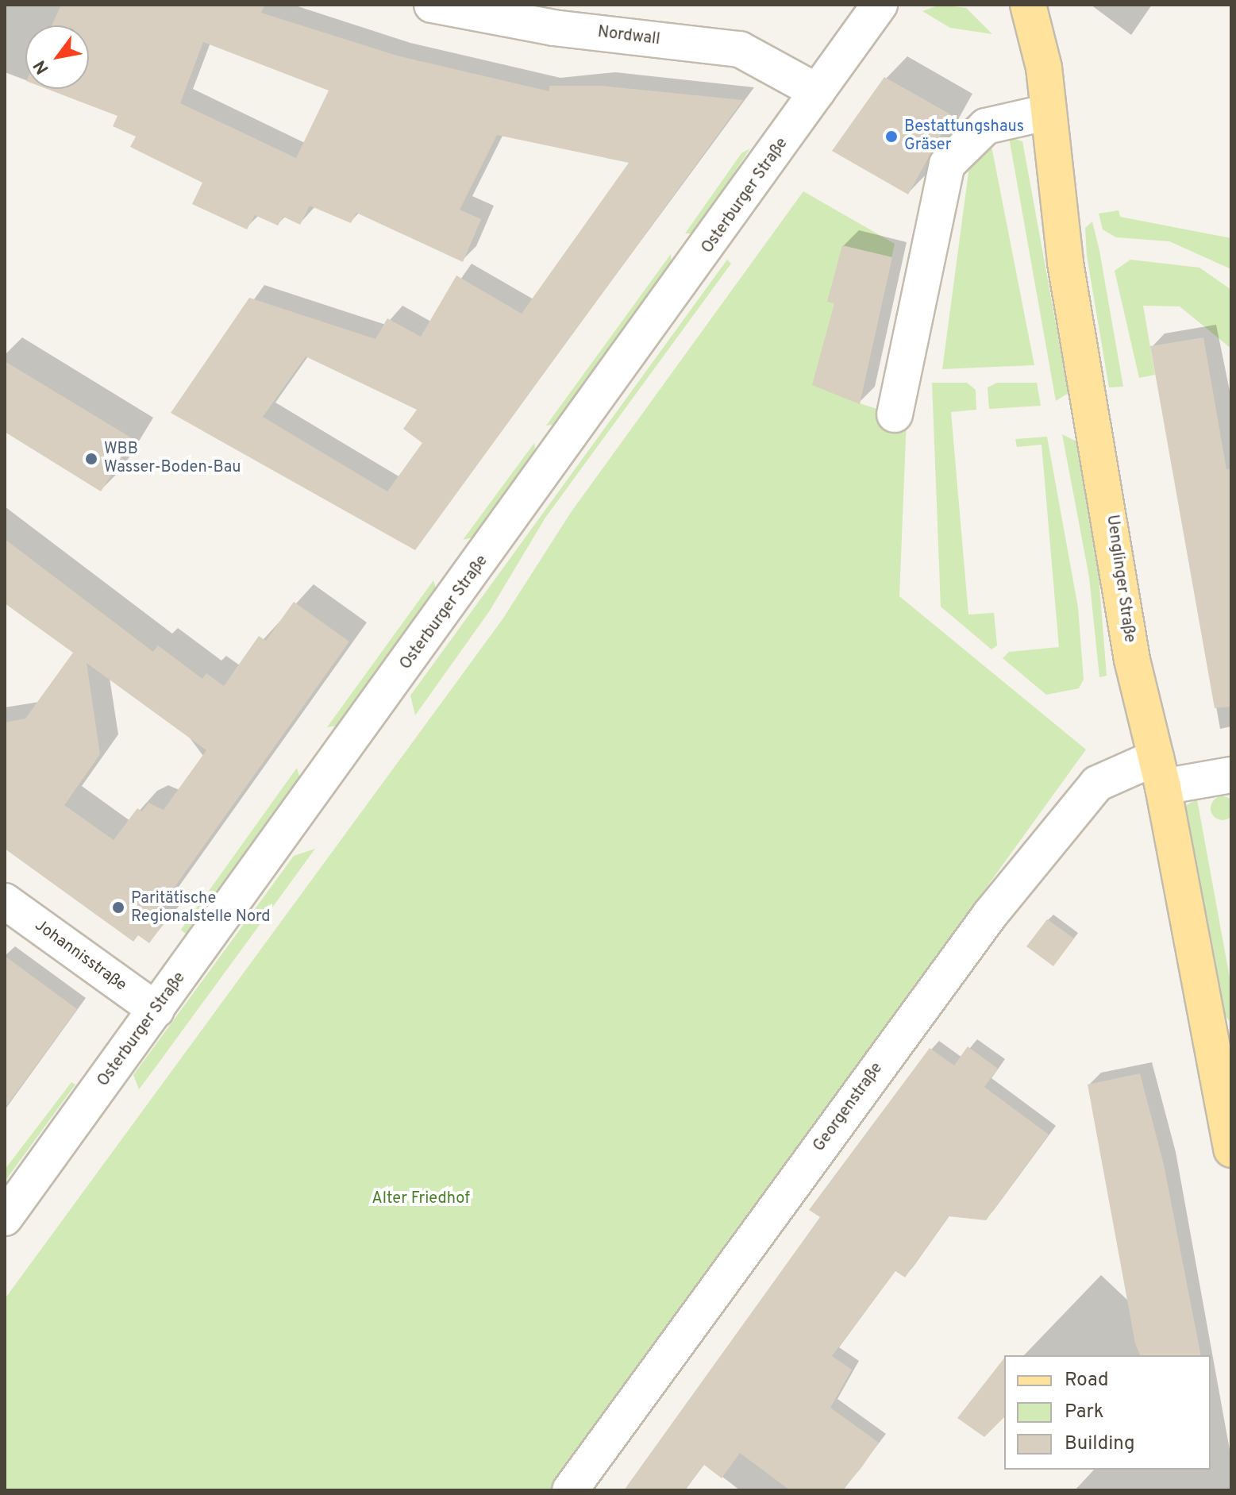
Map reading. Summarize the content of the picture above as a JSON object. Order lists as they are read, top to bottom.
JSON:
{
  "streets": {
    "main road": ["Uenglinger Straße"],
    "street": [
      "Nordwall",
      "Osterburger Straße",
      "Johannisstraße",
      "Georgenstraße"
    ]
  },
  "crossings": [
    ["Nordwall", "Osterburger Straße"],
    ["Osterburger Straße", "Johannisstraße"],
    ["Uenglinger Straße", "Georgenstraße"]
  ],
  "parks": ["Alter Friedhof"],
  "places": ["Bestattungshaus Gräser", "WBB Wasser-Boden-Bau", "Paritätische Regionalstelle Nord"],
  "legend": ["Road", "Park", "Building"],
  "north": "bottom left"
}
